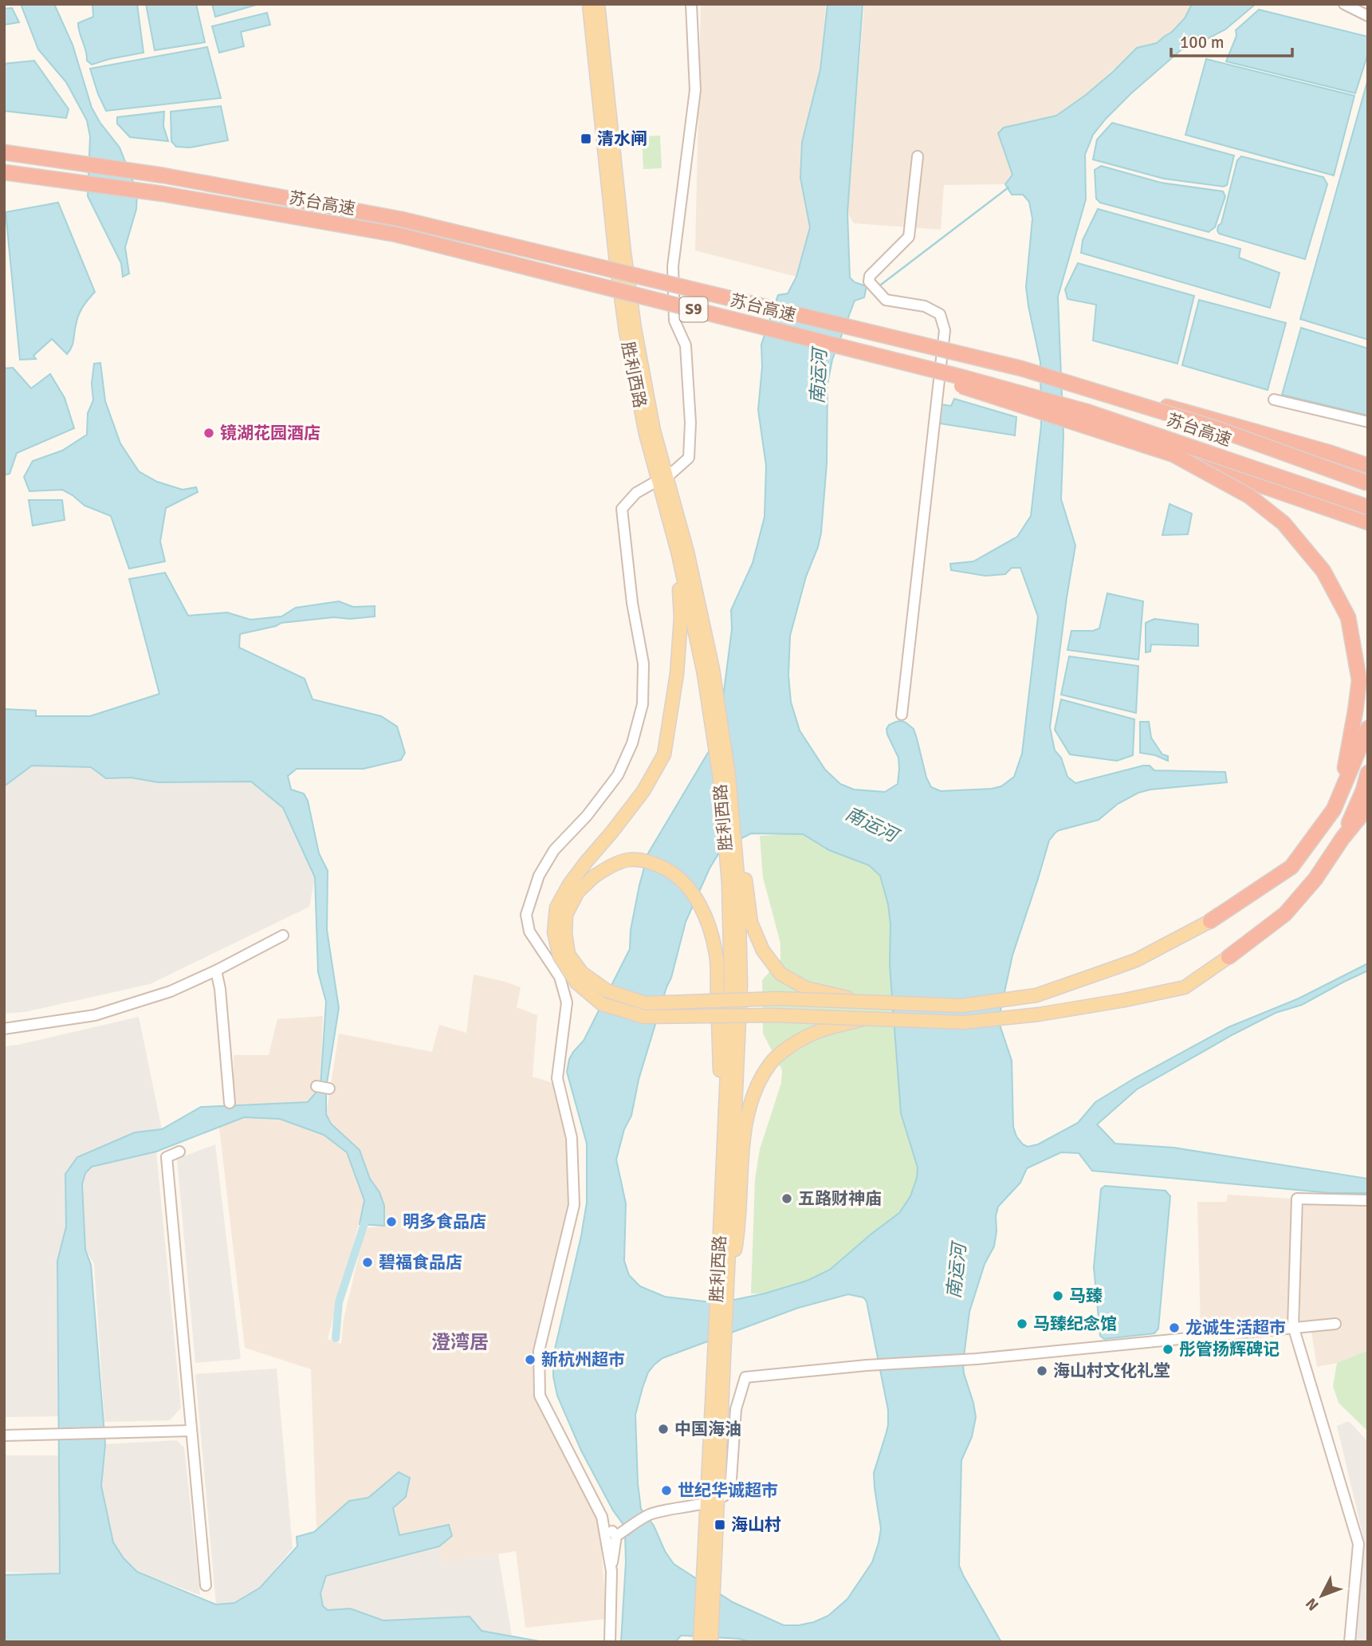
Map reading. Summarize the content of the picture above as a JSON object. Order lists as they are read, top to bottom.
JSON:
{
  "streets": {
    "highway": ["苏台高速", "S9"],
    "main road": ["胜利西路"]
  },
  "districts": ["澄湾居"],
  "water": ["南运河"],
  "places": {
    "transit": ["清水闸", "海山村"],
    "other": [
      "镜湖花园酒店",
      "五路财神庙",
      "明多食品店",
      "碧福食品店",
      "马臻",
      "马臻纪念馆",
      "龙诚生活超市",
      "彤管扬辉碑记",
      "新杭州超市",
      "海山村文化礼堂",
      "中国海油",
      "世纪华诚超市"
    ]
  },
  "scale_bar": "100 m",
  "north": "bottom left"
}
